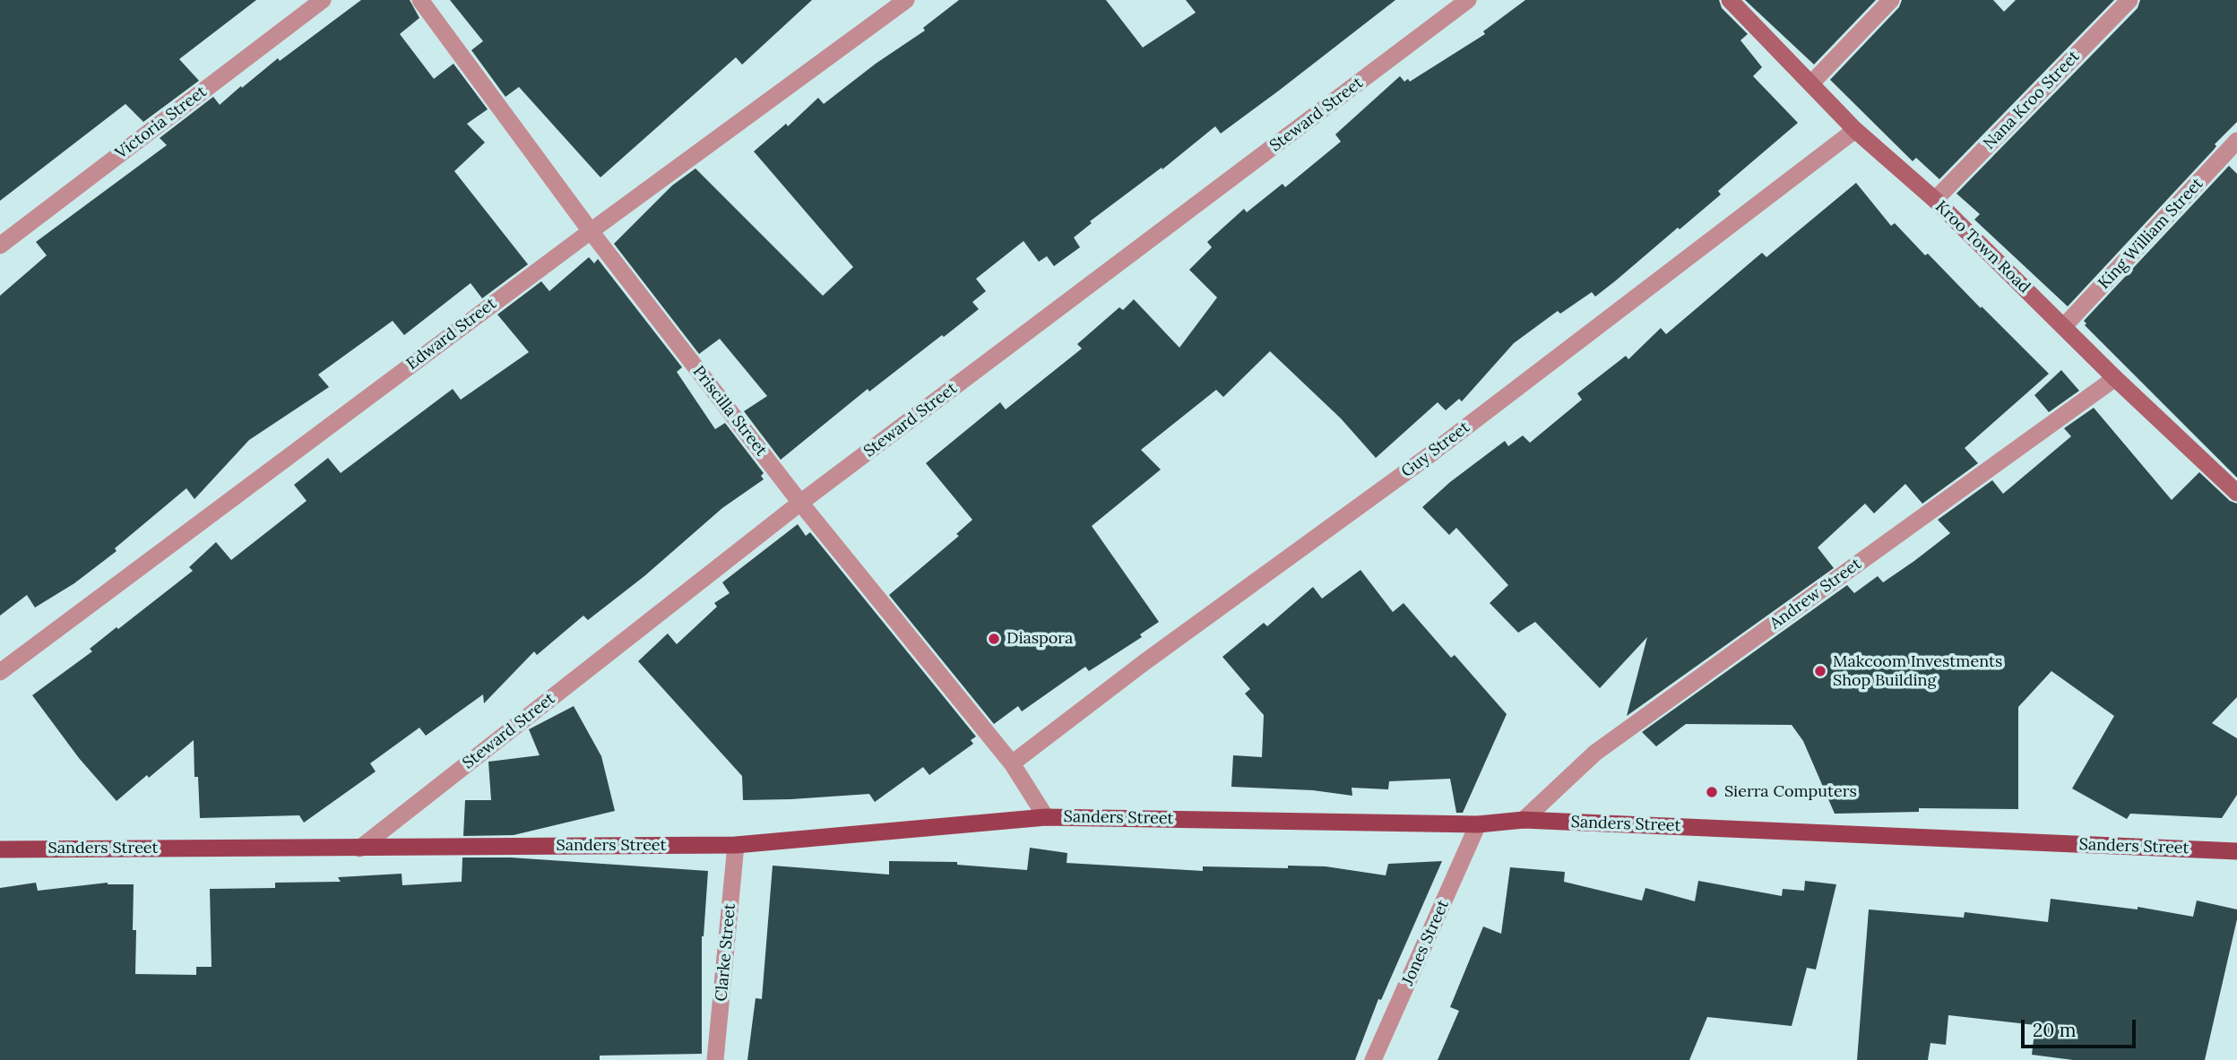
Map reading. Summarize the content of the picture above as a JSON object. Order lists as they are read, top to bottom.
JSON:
{
  "streets": {
    "main road": ["Kroo Town Road", "Sanders Street"],
    "street": [
      "Nana Kroo Street",
      "Steward Street",
      "Victoria Street",
      "King William Street",
      "Edward Street",
      "Priscilla Street",
      "Guy Street",
      "Andrew Street",
      "Jones Street",
      "Clarke Street"
    ]
  },
  "crossings": [
    ["Nana Kroo Street", "Kroo Town Road"],
    ["Steward Street", "Priscilla Street"],
    ["Steward Street", "Sanders Street"],
    ["King William Street", "Kroo Town Road"],
    ["Kroo Town Road", "Guy Street"],
    ["Kroo Town Road", "Andrew Street"],
    ["Edward Street", "Priscilla Street"],
    ["Priscilla Street", "Guy Street"],
    ["Priscilla Street", "Sanders Street"],
    ["Andrew Street", "Sanders Street"],
    ["Sanders Street", "Jones Street"],
    ["Sanders Street", "Clarke Street"]
  ],
  "places": ["Diaspora", "Makcoom Investments Shop Building", "Sierra Computers"],
  "scale_bar": "20 m"
}
